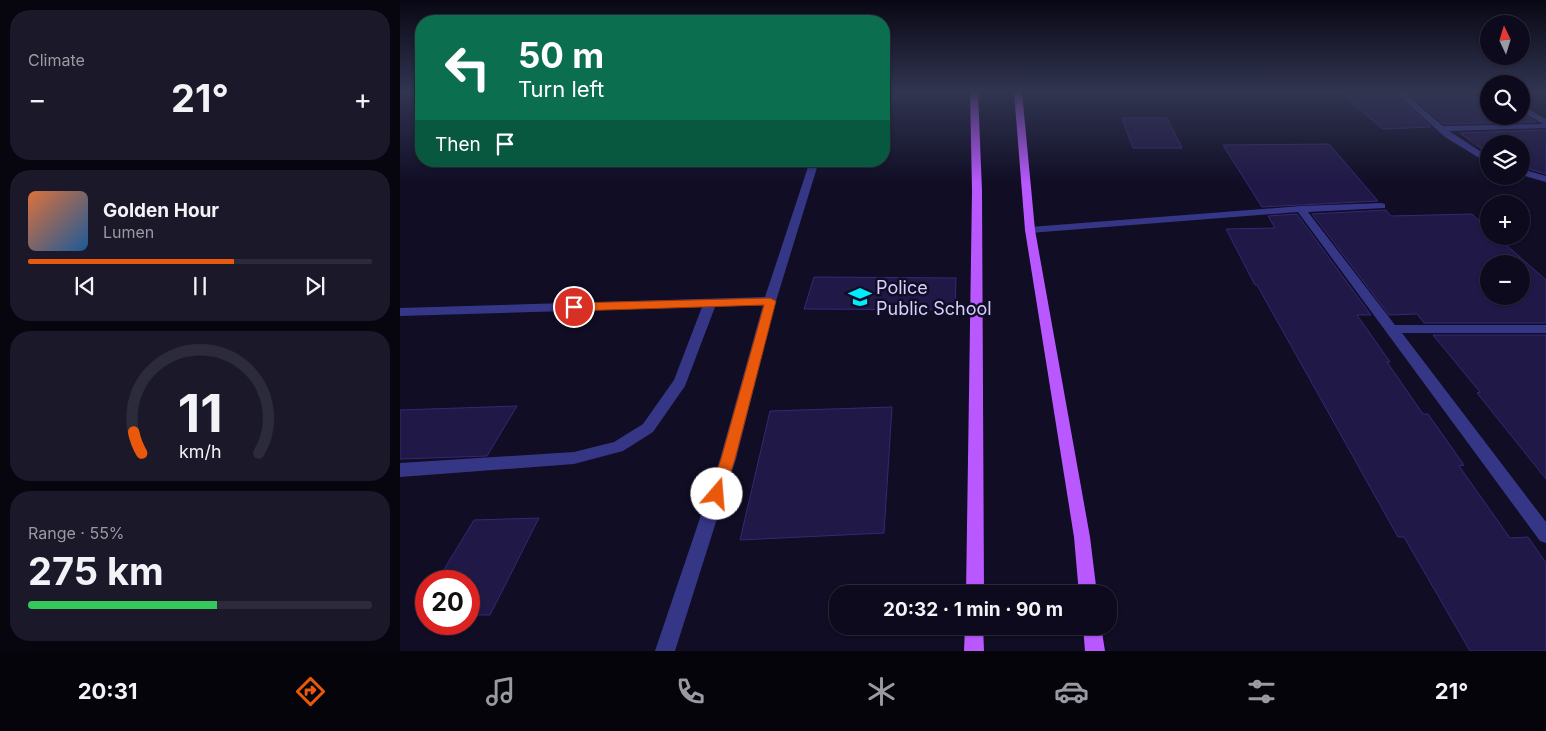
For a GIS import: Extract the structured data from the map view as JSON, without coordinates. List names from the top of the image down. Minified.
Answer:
{"places":{"school or university":["Police Public School"]},"north":"top","page":{"tile":["Climate",["Range · 55%","275 km"]],"map_buttons":["+","−"],"turn":["50 m","Turn left"],"heat":["−","21°","+"],"then":"Then","song":["Golden Hour","Lumen"],"limit":"20","trip":"20:32 · 1 min · 90 m","tabs":["20:31","21°"],"gauge":["11","km/h"]}}
